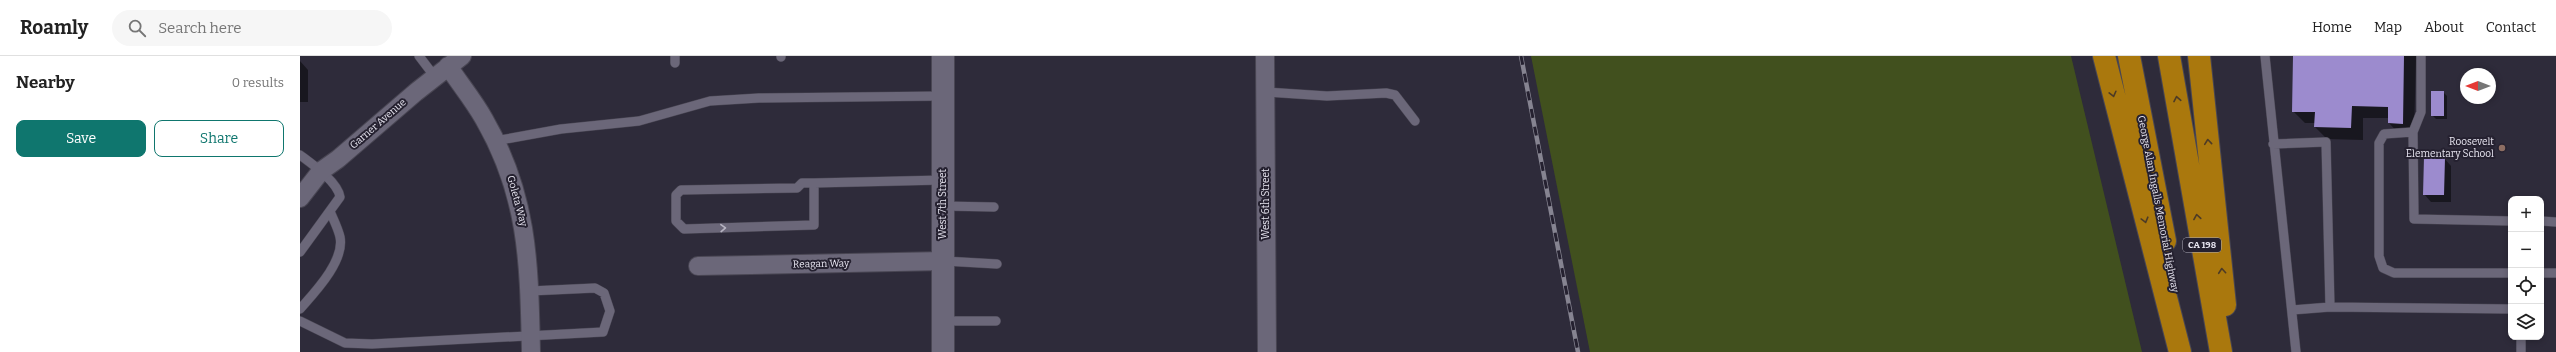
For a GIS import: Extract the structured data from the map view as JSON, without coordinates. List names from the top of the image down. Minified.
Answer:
{"streets":{"highway":["George Alan Ingalls Memorial Highway","CA 198"],"street":["Garner Avenue","Goleta Way","West 7th Street","West 6th Street","Reagan Way"]},"crossings":[["Garner Avenue","Goleta Way"],["West 7th Street","Reagan Way"]],"places":["Roosevelt Elementary School"],"north":"left","page":{"header":"Roamly","search":"Search here","nav":["Home","Map","About","Contact"],"heading":["Nearby","0 results"],"buttons":["Save","Share"],"map_buttons":["+","−"]}}
